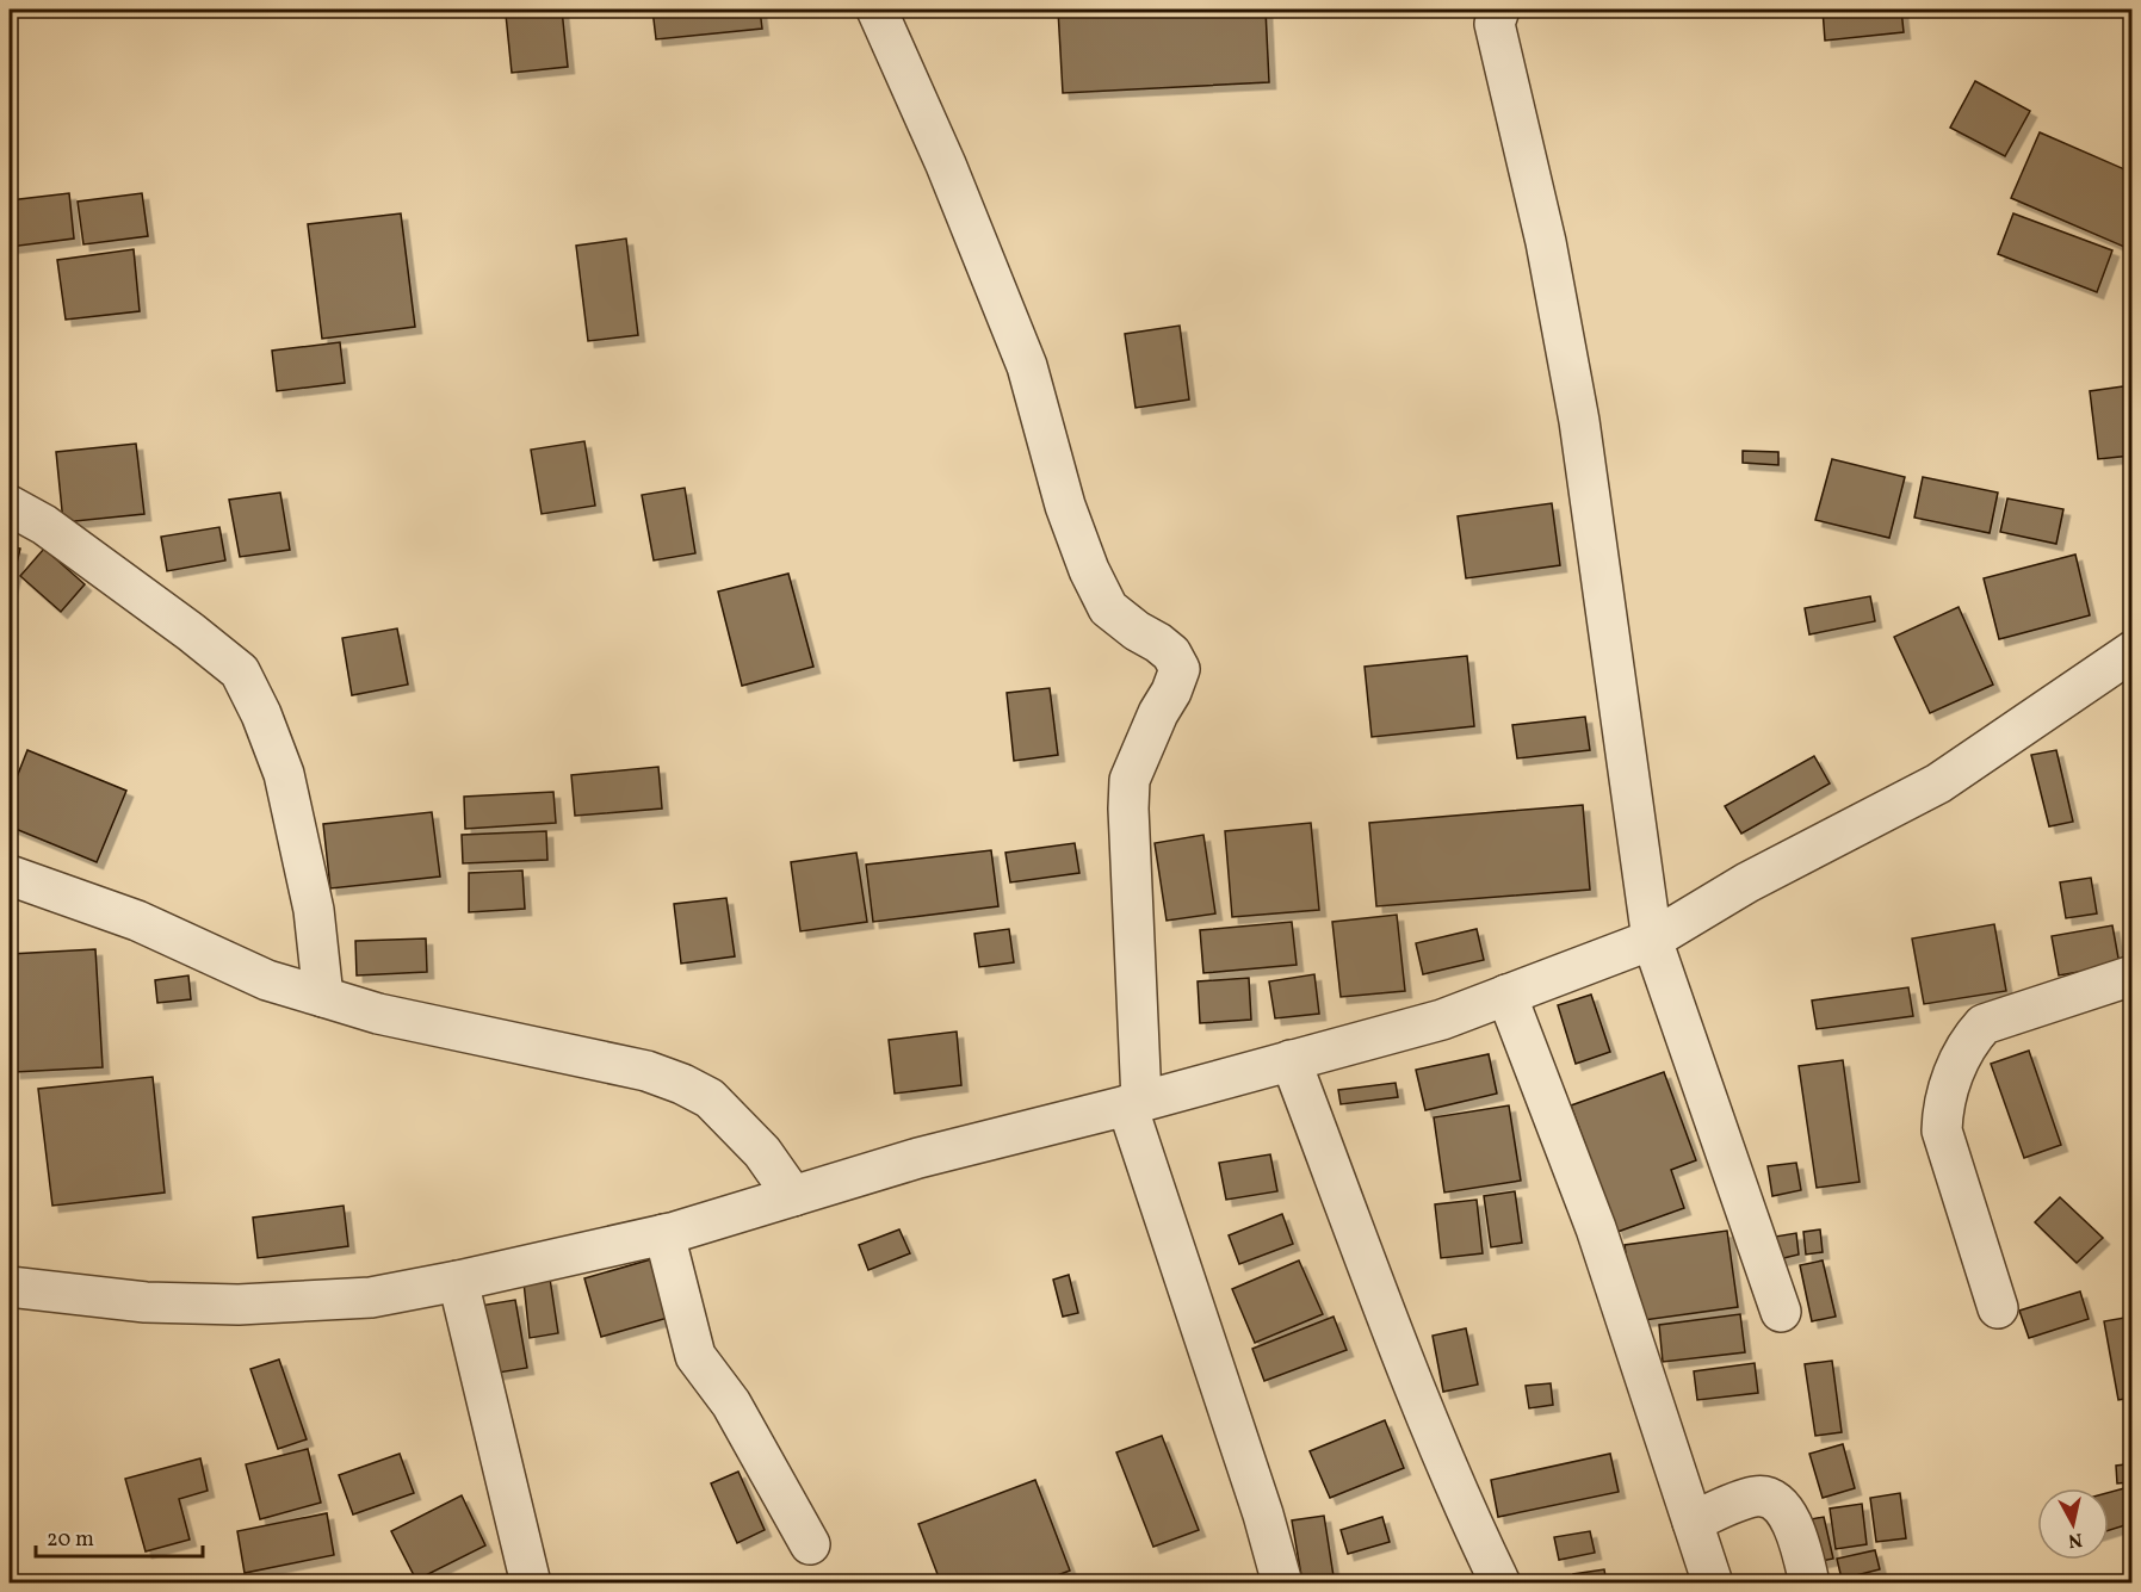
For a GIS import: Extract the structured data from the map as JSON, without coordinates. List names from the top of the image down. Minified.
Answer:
{"scale_bar":"20 m","north":"bottom"}
